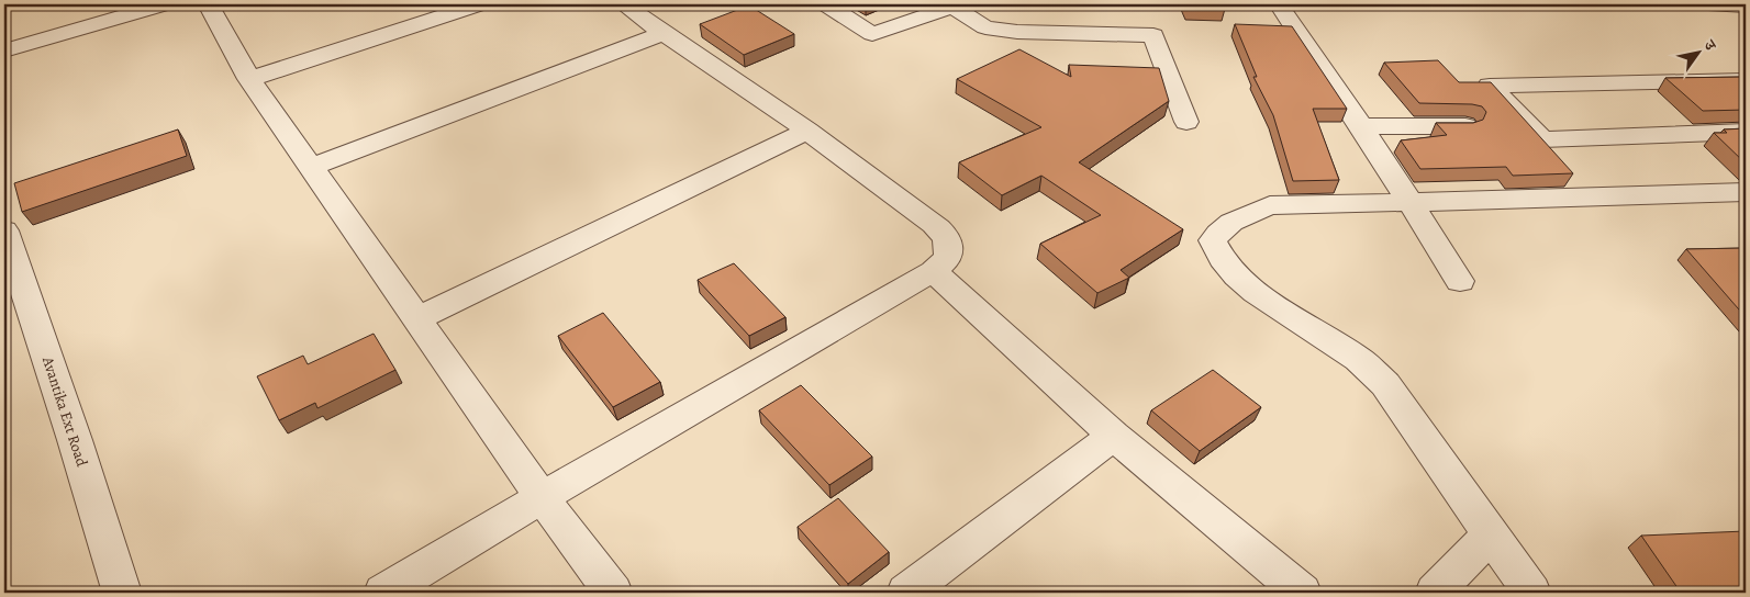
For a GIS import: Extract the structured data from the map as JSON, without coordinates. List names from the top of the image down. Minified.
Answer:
{"streets":{"street":["Avantika Ext Road"]},"north":"top right"}
